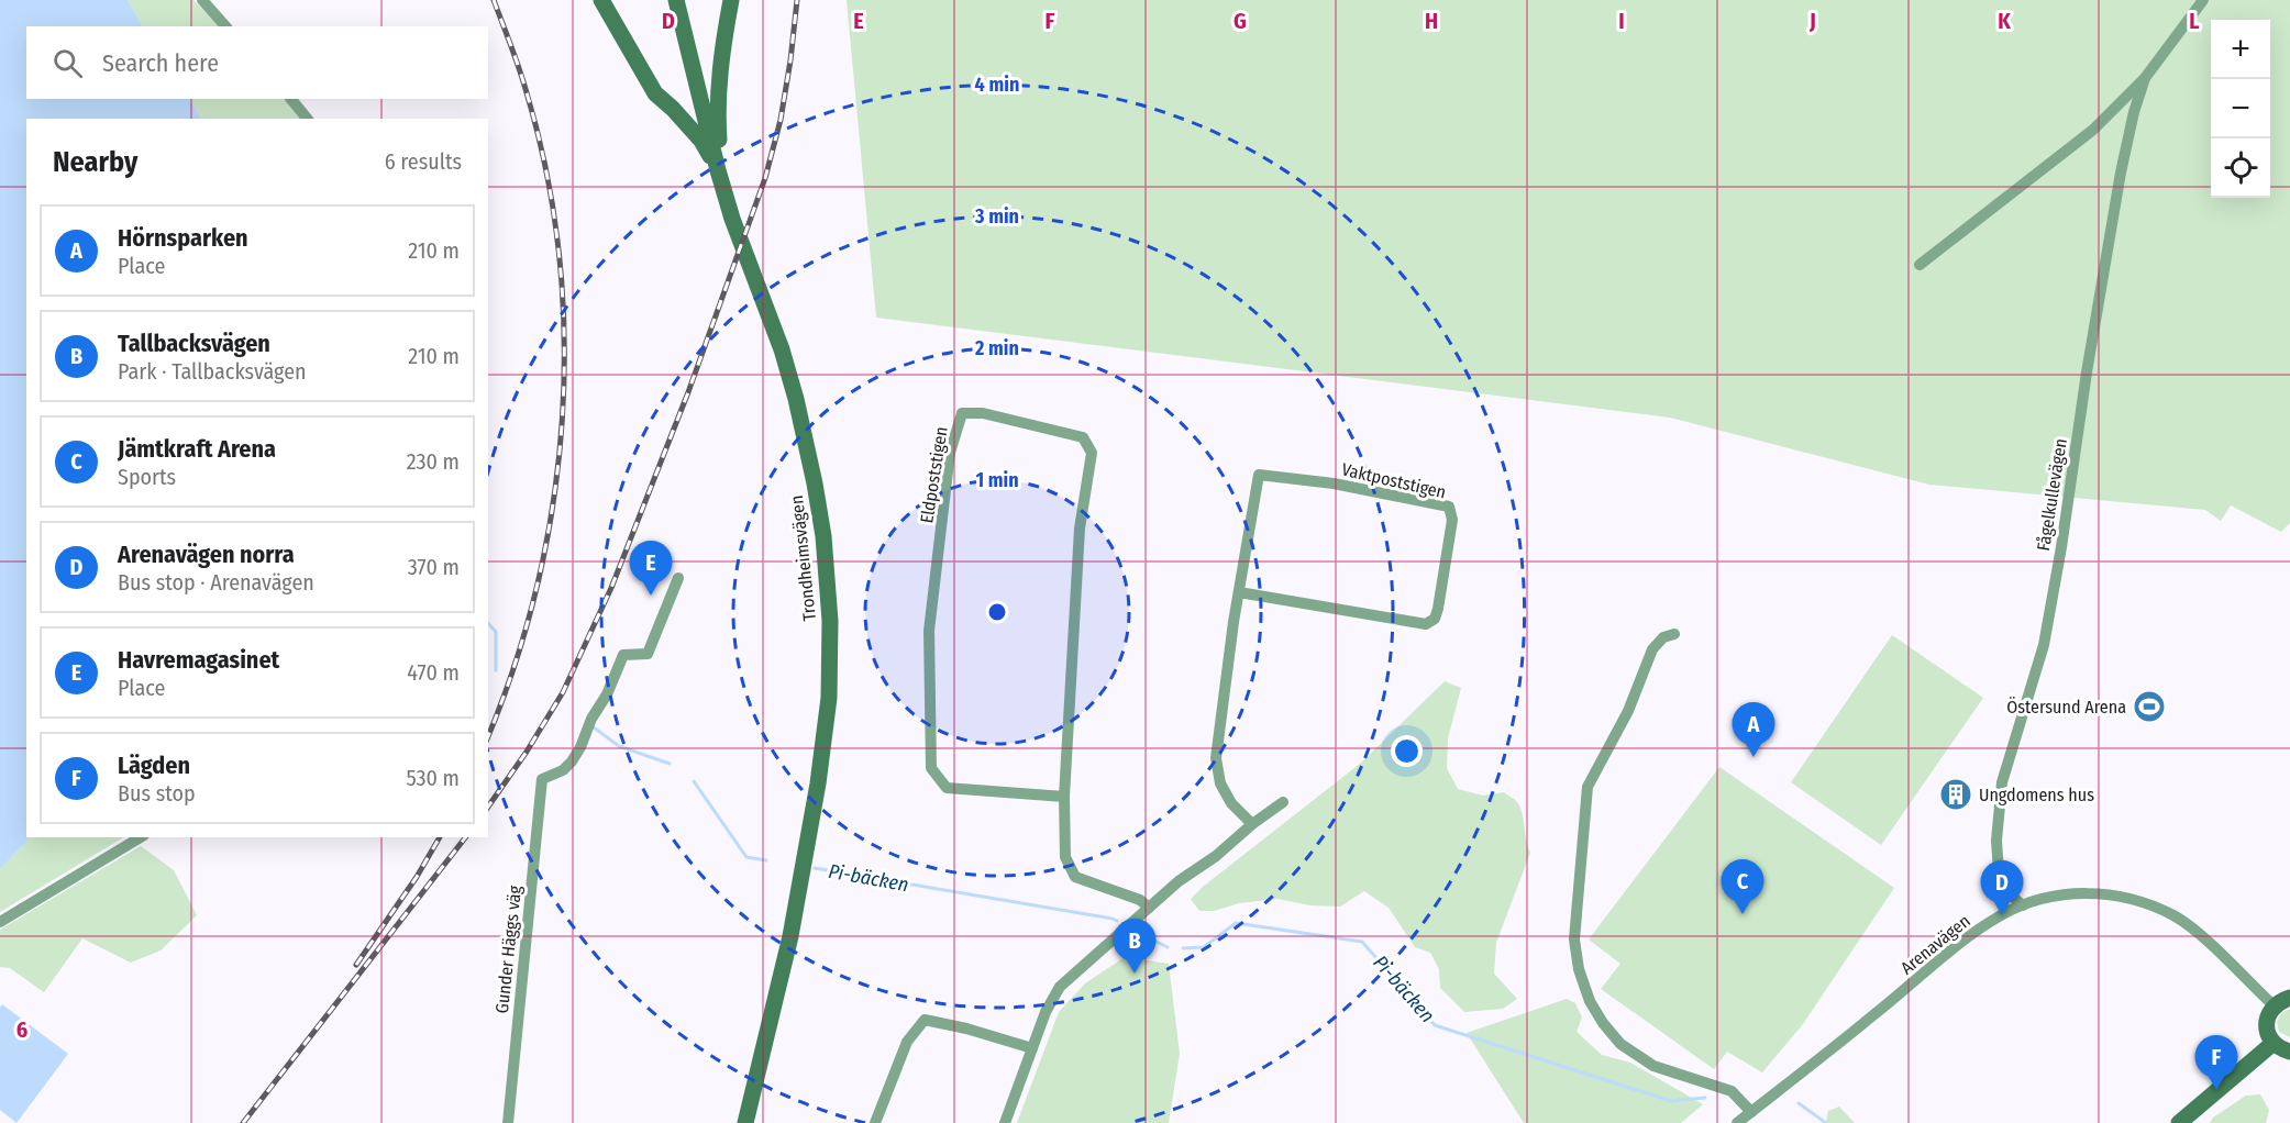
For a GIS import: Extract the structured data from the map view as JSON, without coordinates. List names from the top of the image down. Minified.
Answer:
{"streets":{"main road":["Trondheimsvägen"],"street":["Eldpoststigen","Vaktpoststigen","Fågelkullevägen","Arenavägen","Gunder Häggs väg"]},"crossings":[["Fågelkullevägen","Arenavägen"]],"water":["Pi-bäcken"],"places":{"sports":["Östersund Arena"],"building":["Ungdomens hus"]},"page":{"map_buttons":["+","−"],"search":"Search here","heading":["Nearby","6 results"],"list":[{"mark":"A","name":"Hörnsparken","note":"Place","value":"210 m"},{"mark":"B","name":"Tallbacksvägen","note":"Park · Tallbacksvägen","value":"210 m"},{"mark":"C","name":"Jämtkraft Arena","note":"Sports","value":"230 m"},{"mark":"D","name":"Arenavägen norra","note":"Bus stop · Arenavägen","value":"370 m"},{"mark":"E","name":"Havremagasinet","note":"Place","value":"470 m"},{"mark":"F","name":"Lägden","note":"Bus stop","value":"530 m"}],"pins":["E","A","C","D","B","F"]},"grid":{"columns":["D","E","F","G","H","I","J","K","L"],"rows":["6"]},"rings":["4 min","3 min","2 min","1 min"]}
